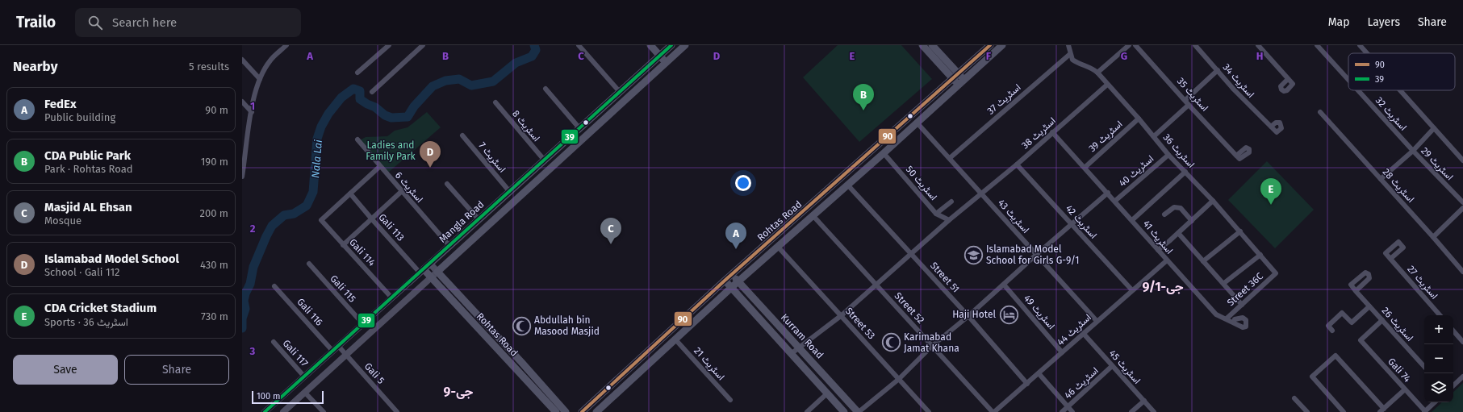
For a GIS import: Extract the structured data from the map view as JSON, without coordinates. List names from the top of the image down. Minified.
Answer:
{"streets":{"main road":["Rohtas Road","Mangla Road","Kurram Road"],"street":["اسٹریٹ 34","اسٹریٹ 35","اسٹریٹ 37","اسٹریٹ 32","اسٹریٹ 8","اسٹریٹ 38","اسٹریٹ 39","اسٹریٹ 36","اسٹریٹ 7","اسٹریٹ 29","اسٹریٹ 40","اسٹریٹ 50","اسٹریٹ 28","اسٹریٹ 6","اسٹریٹ 43","اسٹریٹ 42","Gali 113","اسٹریٹ 41","Gali 114","Street 51","اسٹریٹ 27","Gali 115","Street 36C","Street 52","Gali 116","اسٹریٹ 49","Street 53","اسٹریٹ 26","اسٹریٹ 44","Gali 117","اسٹریٹ 21","اسٹریٹ 45","Gali 74","Gali 5","اسٹریٹ 46"]},"crossings":[["اسٹریٹ 37","اسٹریٹ 36"],["اسٹریٹ 37","اسٹریٹ 43"],["اسٹریٹ 32","اسٹریٹ 29"],["اسٹریٹ 8","Mangla Road"],["اسٹریٹ 38","اسٹریٹ 36"],["اسٹریٹ 38","اسٹریٹ 50"],["اسٹریٹ 38","اسٹریٹ 43"],["اسٹریٹ 38","اسٹریٹ 42"],["اسٹریٹ 38","اسٹریٹ 41"],["اسٹریٹ 38","Street 51"],["اسٹریٹ 38","Street 52"],["اسٹریٹ 38","Street 53"],["اسٹریٹ 38","Kurram Road"],["اسٹریٹ 39","اسٹریٹ 36"],["اسٹریٹ 39","اسٹریٹ 41"],["اسٹریٹ 36","اسٹریٹ 40"],["اسٹریٹ 36","Street 36C"],["اسٹریٹ 7","Mangla Road"],["اسٹریٹ 40","اسٹریٹ 41"],["اسٹریٹ 50","Rohtas Road"],["اسٹریٹ 6","Mangla Road"],["اسٹریٹ 43","Rohtas Road"],["اسٹریٹ 43","اسٹریٹ 44"],["Rohtas Road","Mangla Road"],["Rohtas Road","Gali 113"],["Rohtas Road","Street 51"],["Rohtas Road","Street 52"],["Rohtas Road","Street 53"],["Rohtas Road","Kurram Road"],["Rohtas Road","اسٹریٹ 21"],["Mangla Road","Gali 113"],["Mangla Road","Gali 114"],["Mangla Road","Gali 115"],["Mangla Road","Gali 116"],["Mangla Road","Gali 117"],["Mangla Road","Gali 5"],["اسٹریٹ 42","اسٹریٹ 44"],["Gali 113","Gali 114"],["اسٹریٹ 41","Street 36C"],["اسٹریٹ 41","اسٹریٹ 44"],["Street 51","اسٹریٹ 44"],["Street 52","اسٹریٹ 44"],["اسٹریٹ 49","اسٹریٹ 44"],["اسٹریٹ 26","Gali 74"],["اسٹریٹ 44","اسٹریٹ 45"],["اسٹریٹ 45","اسٹریٹ 46"]],"districts":["جی-9/1","جی-9"],"water":["Nala Lai"],"parks":["Ladies and Family Park"],"places":{"school or university":["Islamabad Model School for Girls G-9/1"],"hotel":["Haji Hotel"],"mosque":["Abdullah bin Masood Masjid","Karimabad Jamat Khana"]},"lines":["transit line 90","transit line 39"],"legend":["90","39"],"scale_bar":"100 m","page":{"header":"Trailo","search":"Search here","nav":["Map","Layers","Share"],"heading":["Nearby","5 results"],"pins":["B","D","E","C","A"],"list":[{"mark":"A","name":"FedEx","note":"Public building","value":"90 m"},{"mark":"B","name":"CDA Public Park","note":"Park · Rohtas Road","value":"190 m"},{"mark":"C","name":"Masjid AL Ehsan","note":"Mosque","value":"200 m"},{"mark":"D","name":"Islamabad Model School","note":"School · Gali 112","value":"430 m"},{"mark":"E","name":"CDA Cricket Stadium","note":"Sports · اسٹریٹ 36","value":"730 m"}],"map_buttons":["+","−"],"buttons":["Save","Share"],"scale":"100 m"},"grid":{"columns":["A","B","C","D","E","F","G","H"],"rows":["1","2","3"]}}
